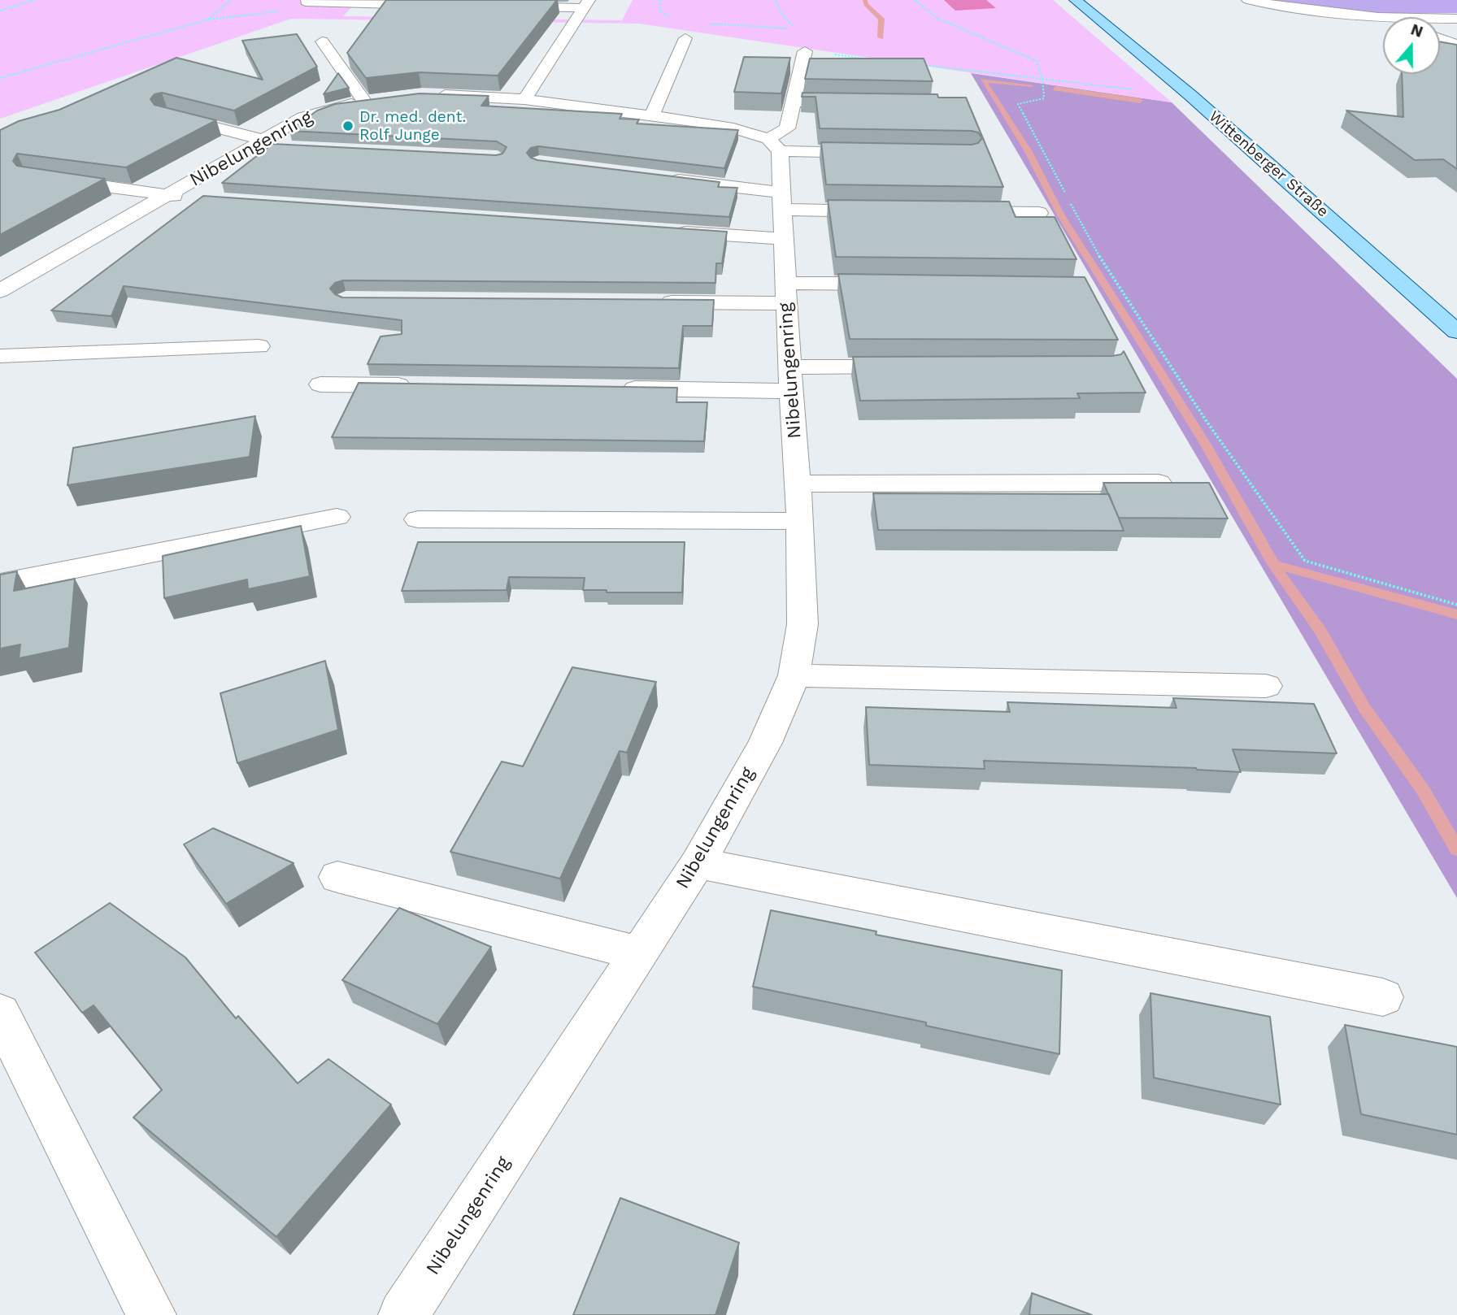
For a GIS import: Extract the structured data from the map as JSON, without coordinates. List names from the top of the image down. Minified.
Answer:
{"streets":{"main road":["Wittenberger Straße"],"street":["Nibelungenring"]},"places":["Dr. med. dent. Rolf Junge"],"north":"top"}
